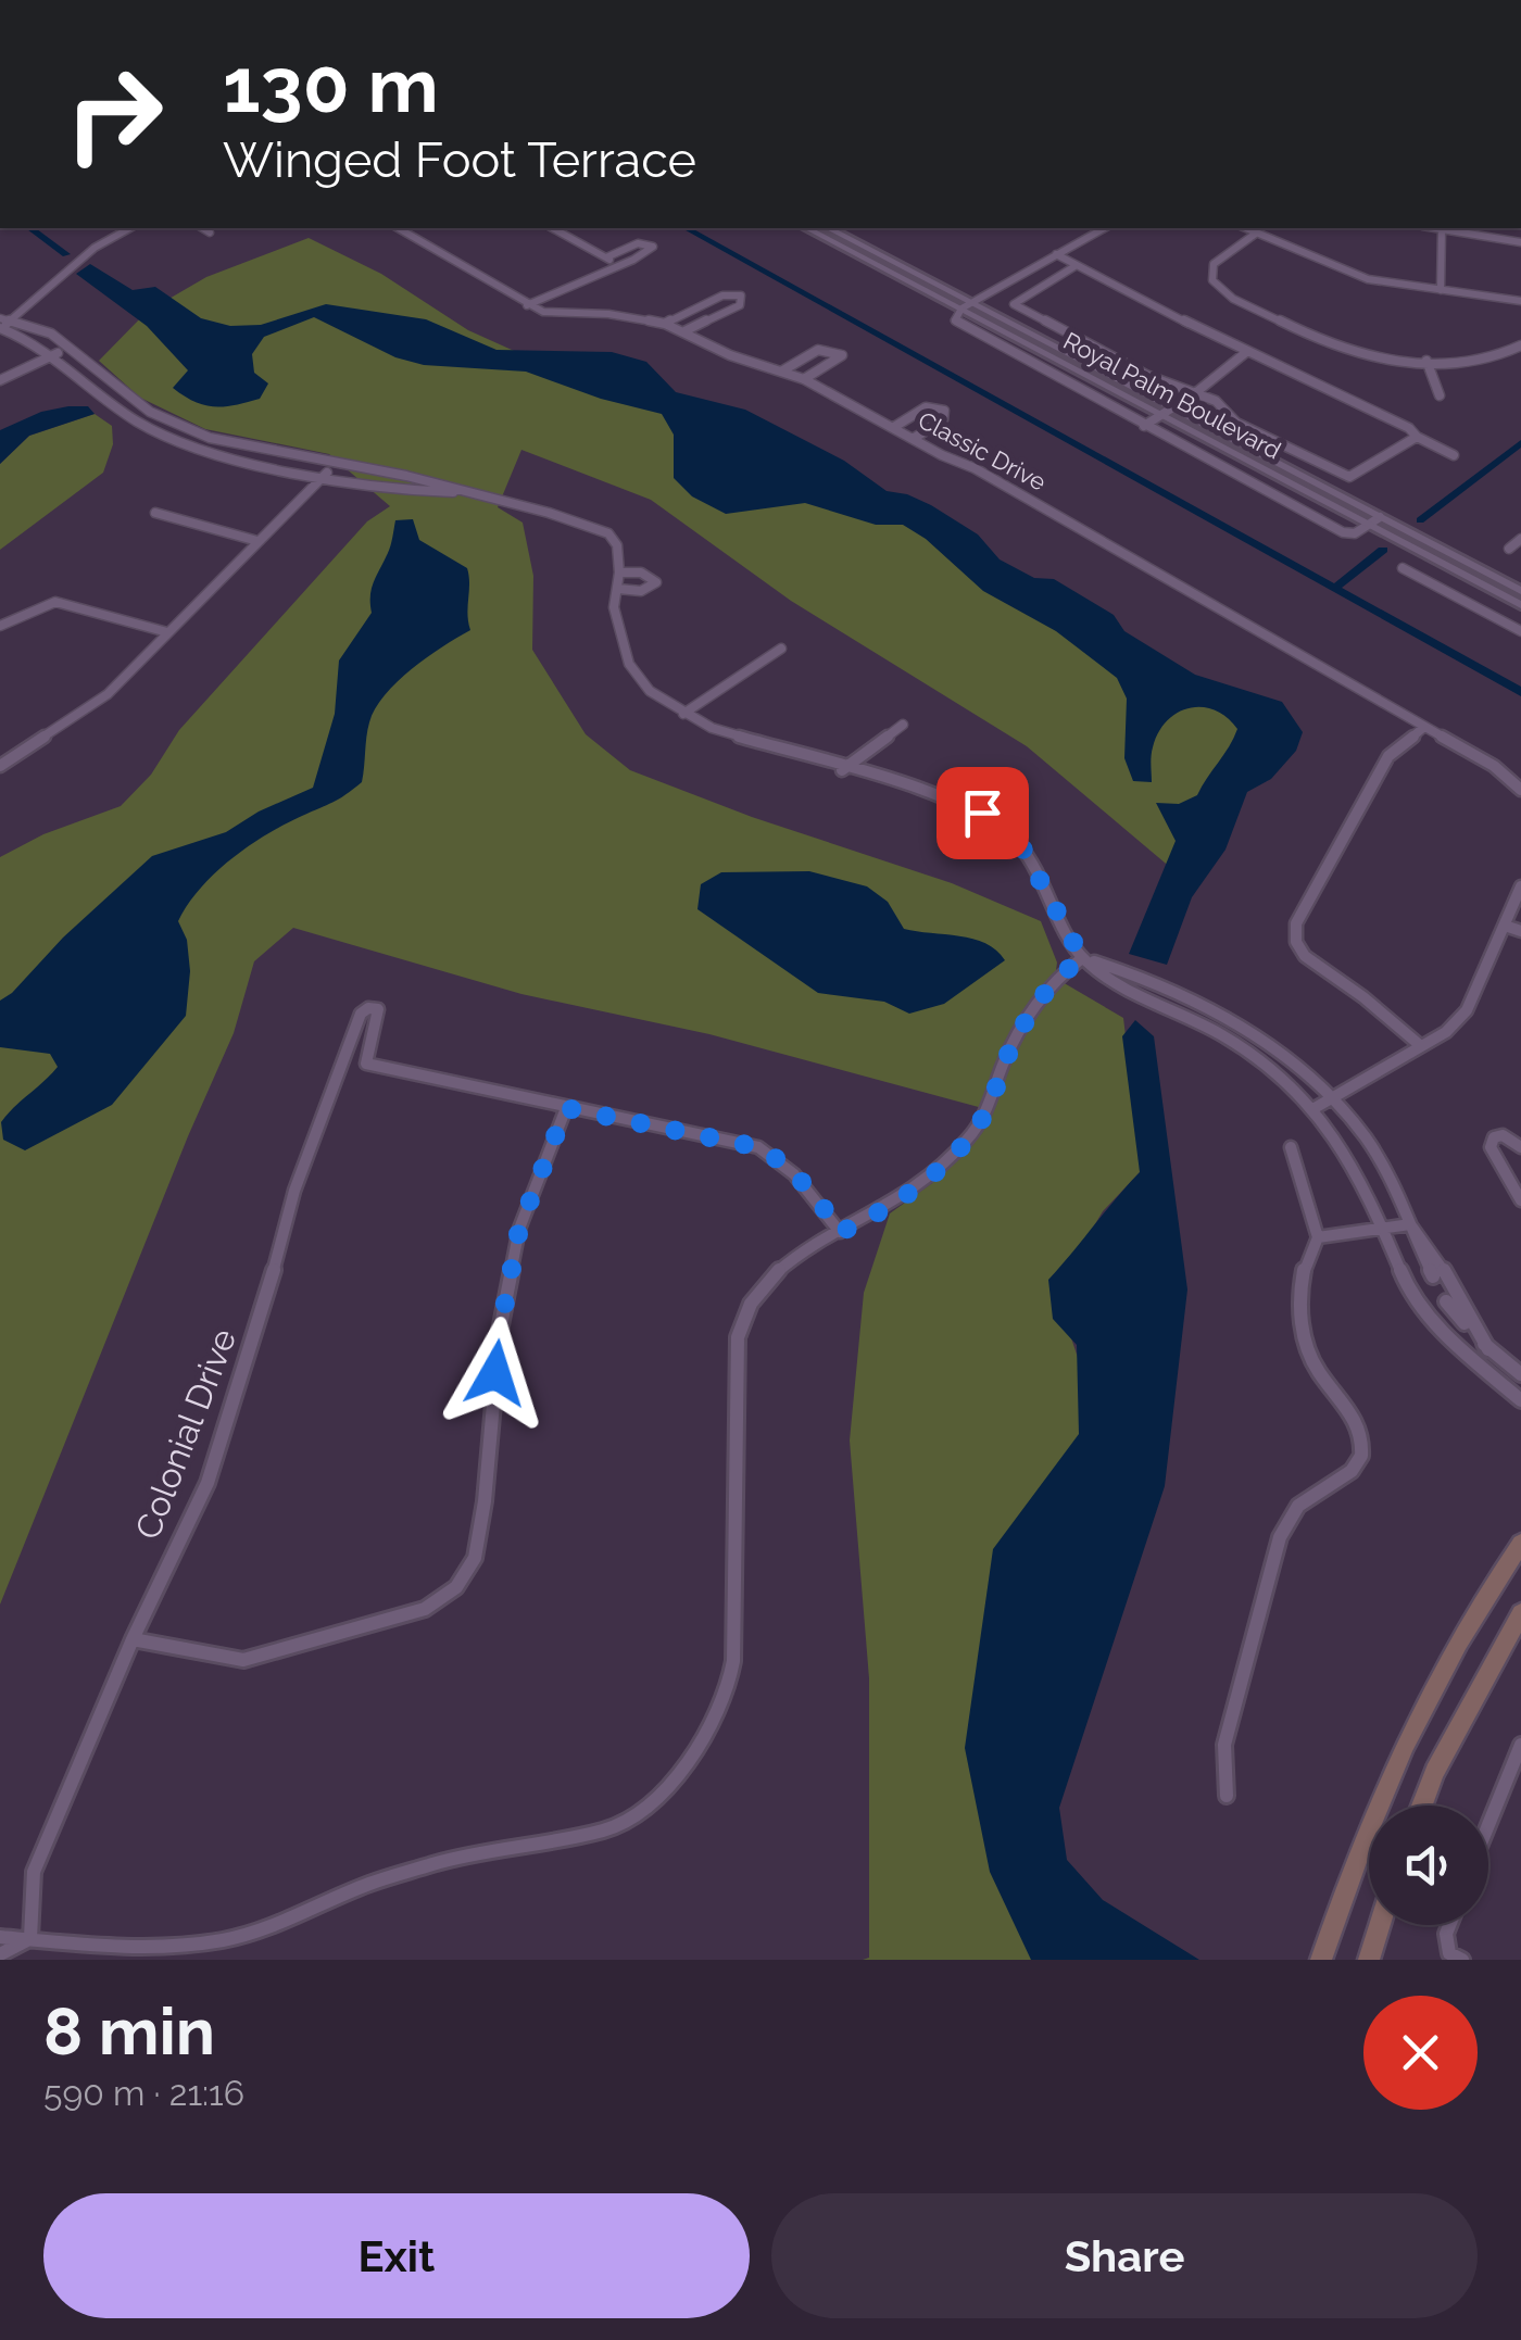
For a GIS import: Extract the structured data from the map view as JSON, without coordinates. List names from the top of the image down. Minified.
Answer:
{"streets":{"street":["Royal Palm Boulevard","Classic Drive","Colonial Drive"]},"page":{"turn":["130 m","Winged Foot Terrace"],"heading":["8 min","590 m · 21:16"],"buttons":["Exit","Share"]}}
